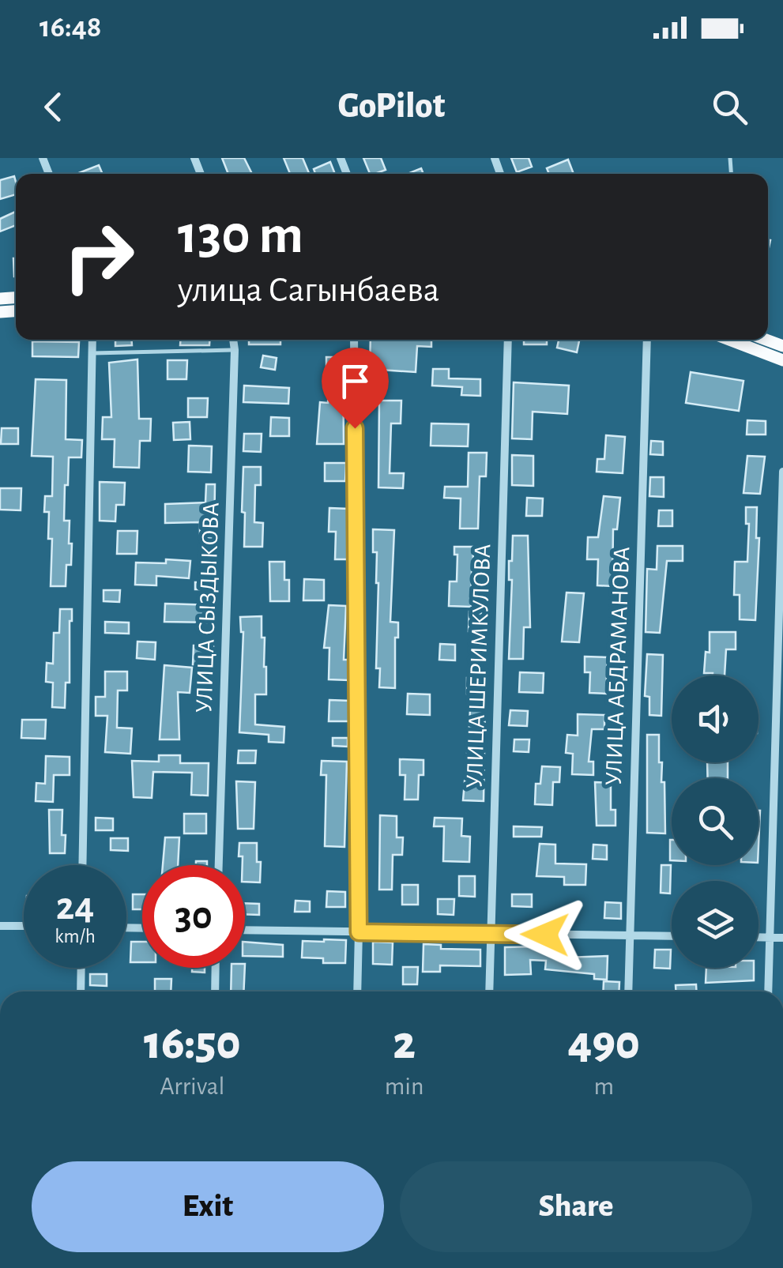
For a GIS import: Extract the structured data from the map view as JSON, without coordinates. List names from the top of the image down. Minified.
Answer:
{"streets":{"street":["УЛИЦА СЫЗДЫКОВА","УЛИЦА ШЕРИМКУЛОВА","УЛИЦА АБДРАМАНОВА"]},"page":{"status":"16:48","header":"GoPilot","turn":["130 m","улица Сагынбаева"],"speed":"24 km/h","limit":"30","eta":["16:50","Arrival","2","min","490","m"],"buttons":["Exit","Share"]}}
